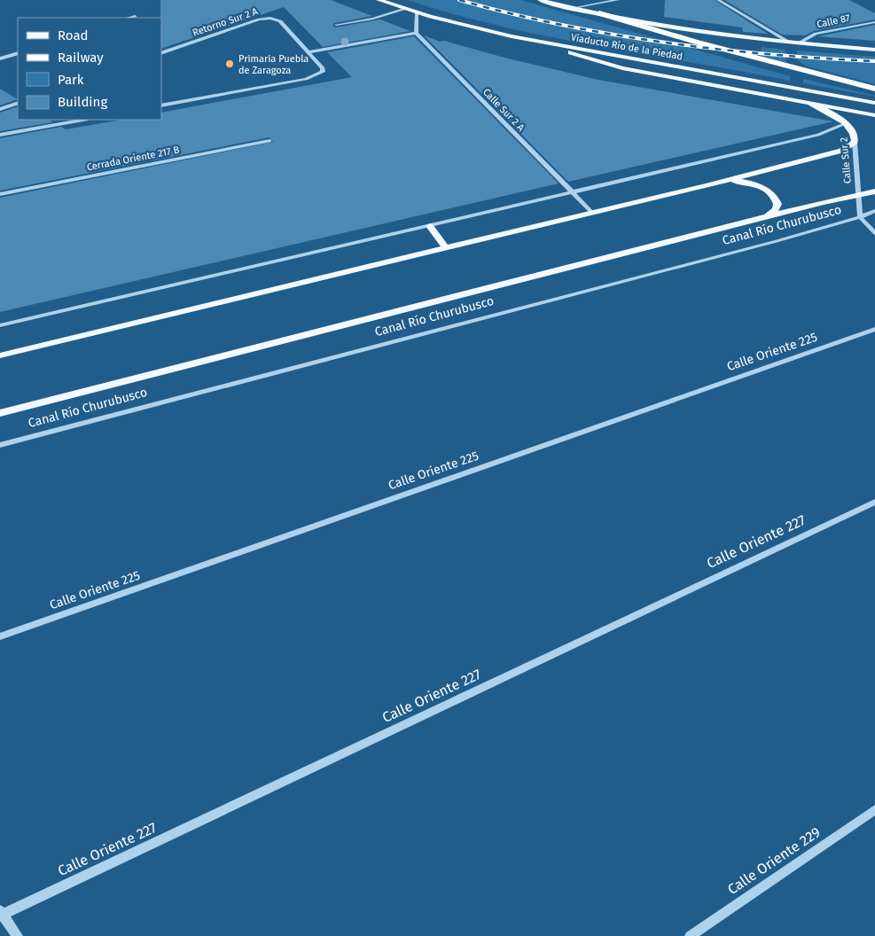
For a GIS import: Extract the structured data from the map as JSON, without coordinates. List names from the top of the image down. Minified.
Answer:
{"streets":{"main road":["Viaducto Río de la Piedad","Calle Sur 2","Canal Río Churubusco"],"street":["Calle 87","Retorno Sur 2 A","Calle Sur 2 A","Cerrada Oriente 217 B","Calle Oriente 225","Calle Oriente 227","Calle Oriente 229"]},"crossings":[["Calle Sur 2","Canal Río Churubusco"]],"places":["Primaria Puebla de Zaragoza"],"legend":["Road","Railway","Park","Building"]}
